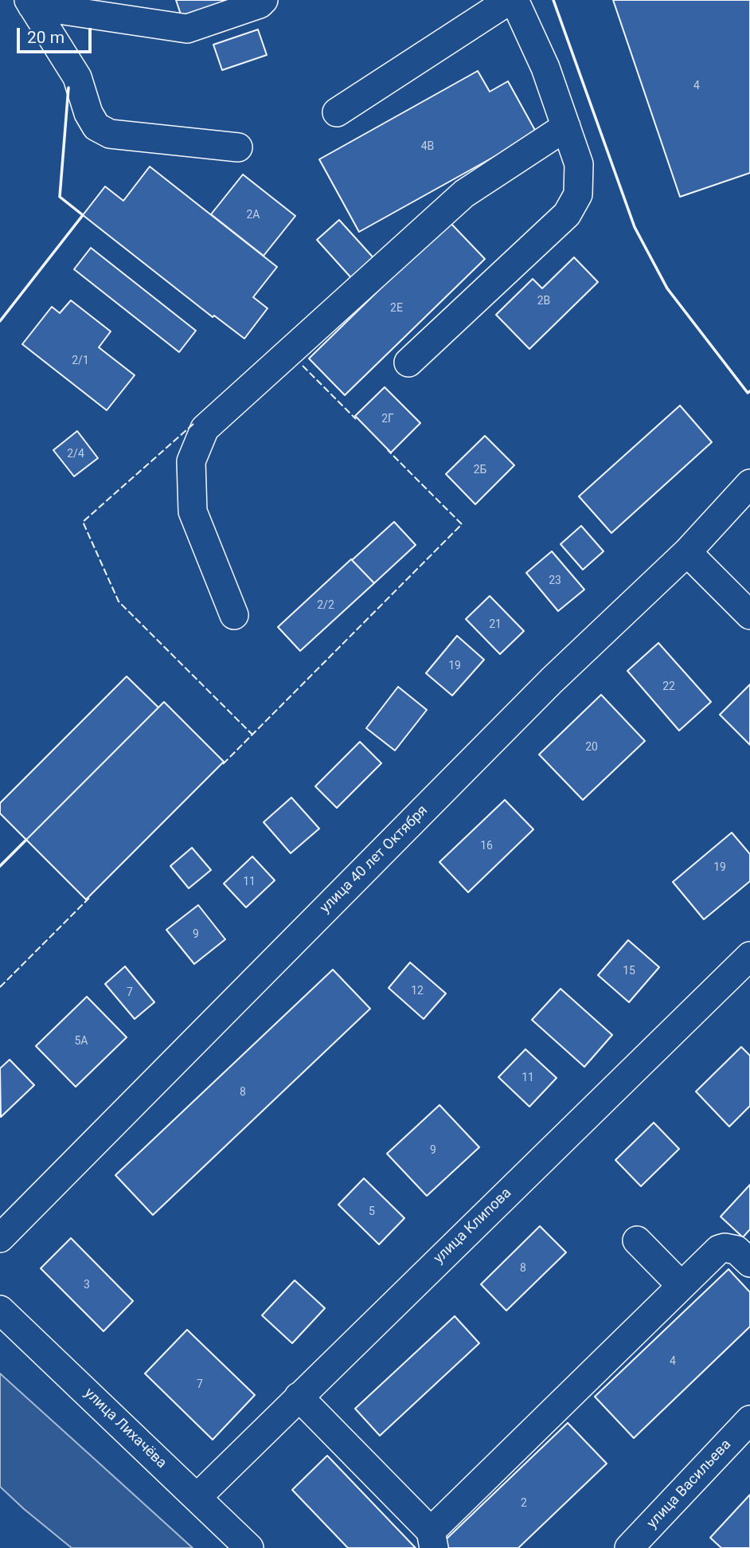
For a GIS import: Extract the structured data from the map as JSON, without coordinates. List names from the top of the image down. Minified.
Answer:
{"streets":{"street":["улица 40 лет Октября","улица Клипова","улица Лихачёва","улица Васильева"]},"crossings":[["улица Клипова","улица Лихачёва"]],"house_numbers":["4","4В","2А","2В","2Е","2/1","2Г","2/4","2Б","23","2/2","21","19","22","20","16","19","11","9","15","12","7","5А","11","8","9","5","8","3","4","7","2"],"scale_bar":"20 m"}
